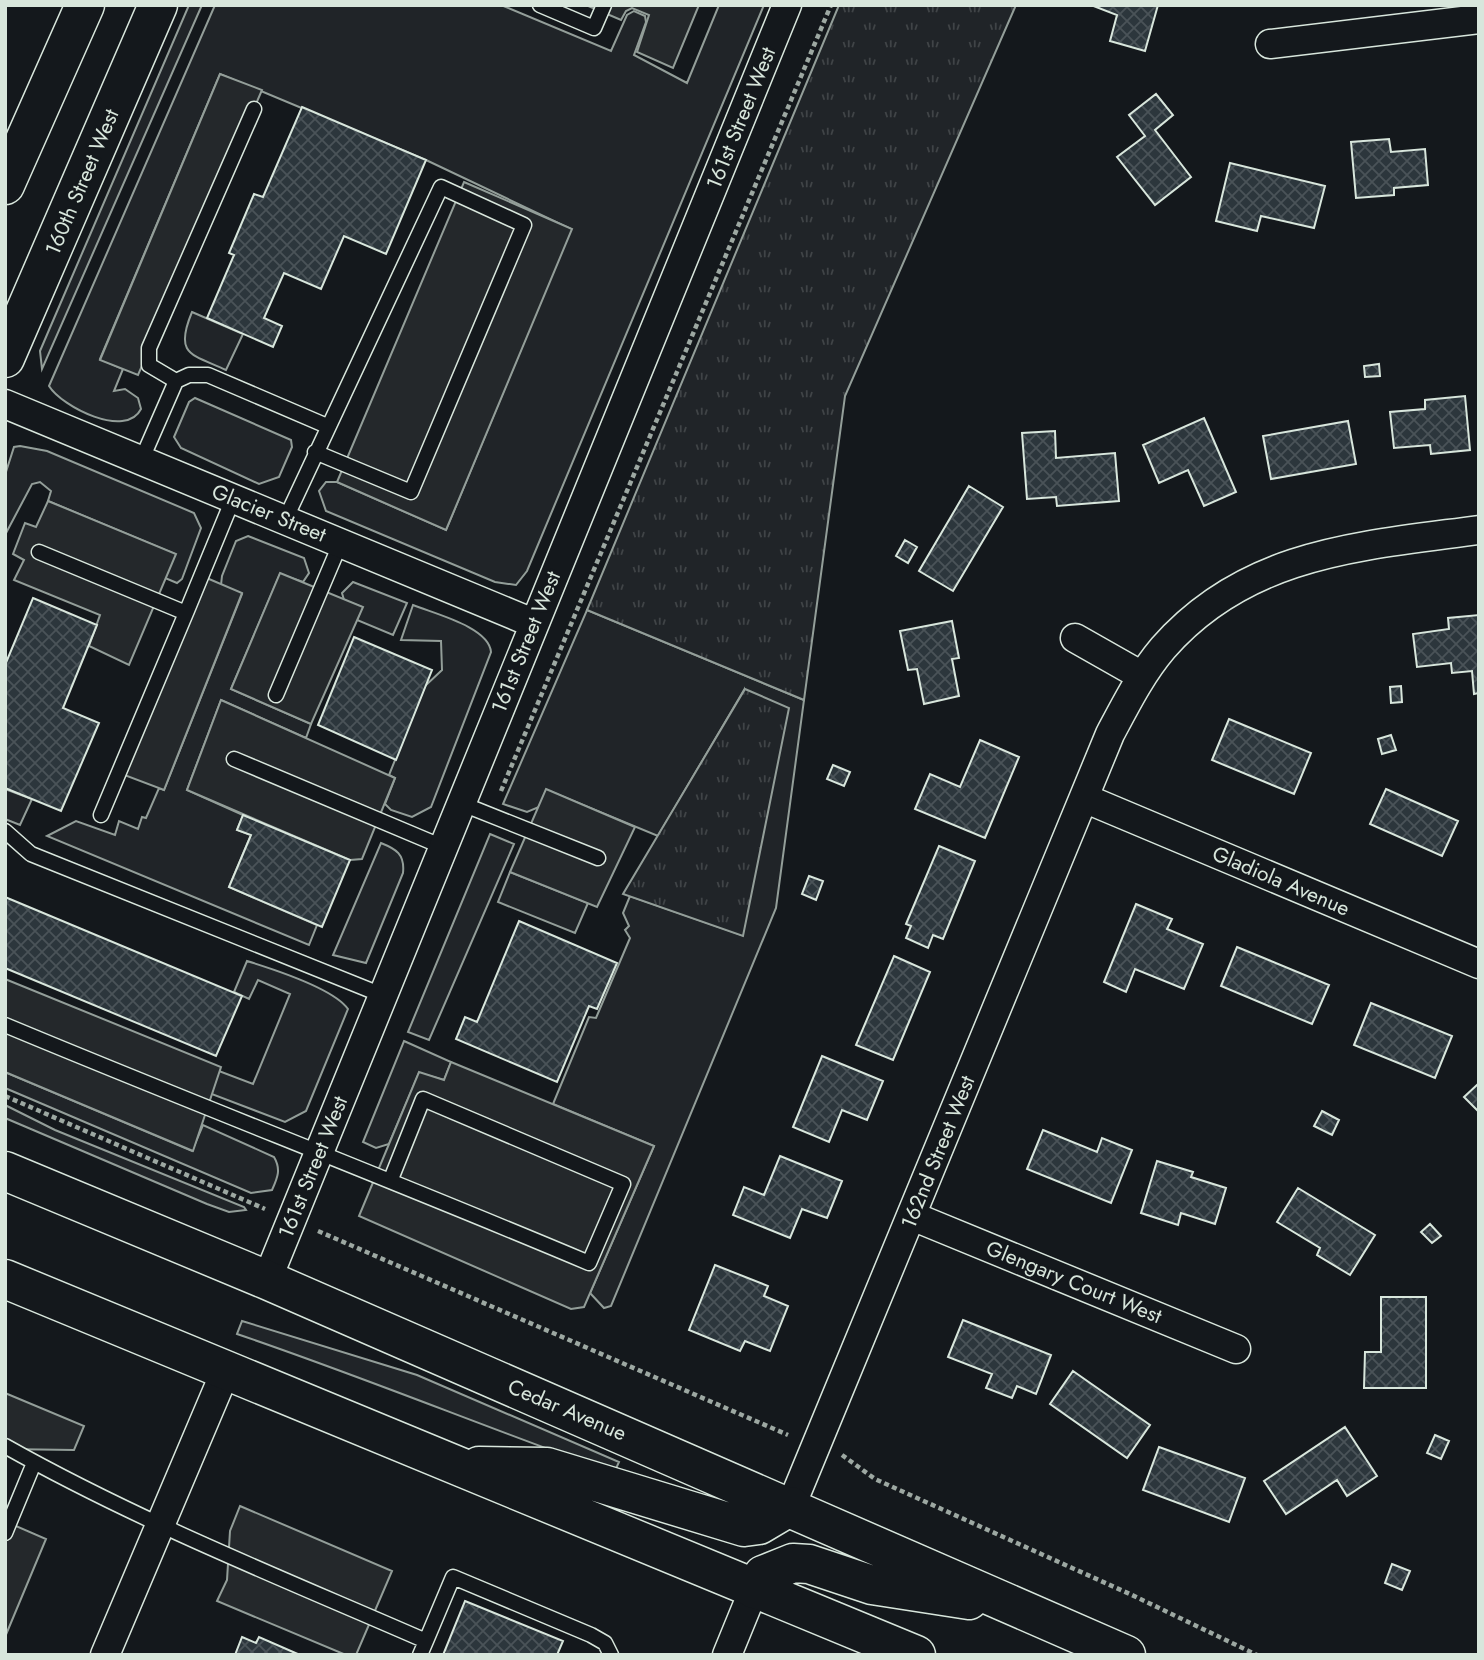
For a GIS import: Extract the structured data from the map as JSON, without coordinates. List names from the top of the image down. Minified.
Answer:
{"streets":{"main road":["160th Street West","Cedar Avenue"],"street":["161st Street West","Glacier Street","Gladiola Avenue","162nd Street West","Glengary Court West"]},"crossings":[["161st Street West","Glacier Street"],["161st Street West","Cedar Avenue"],["Gladiola Avenue","162nd Street West"],["162nd Street West","Glengary Court West"],["162nd Street West","Cedar Avenue"]]}
